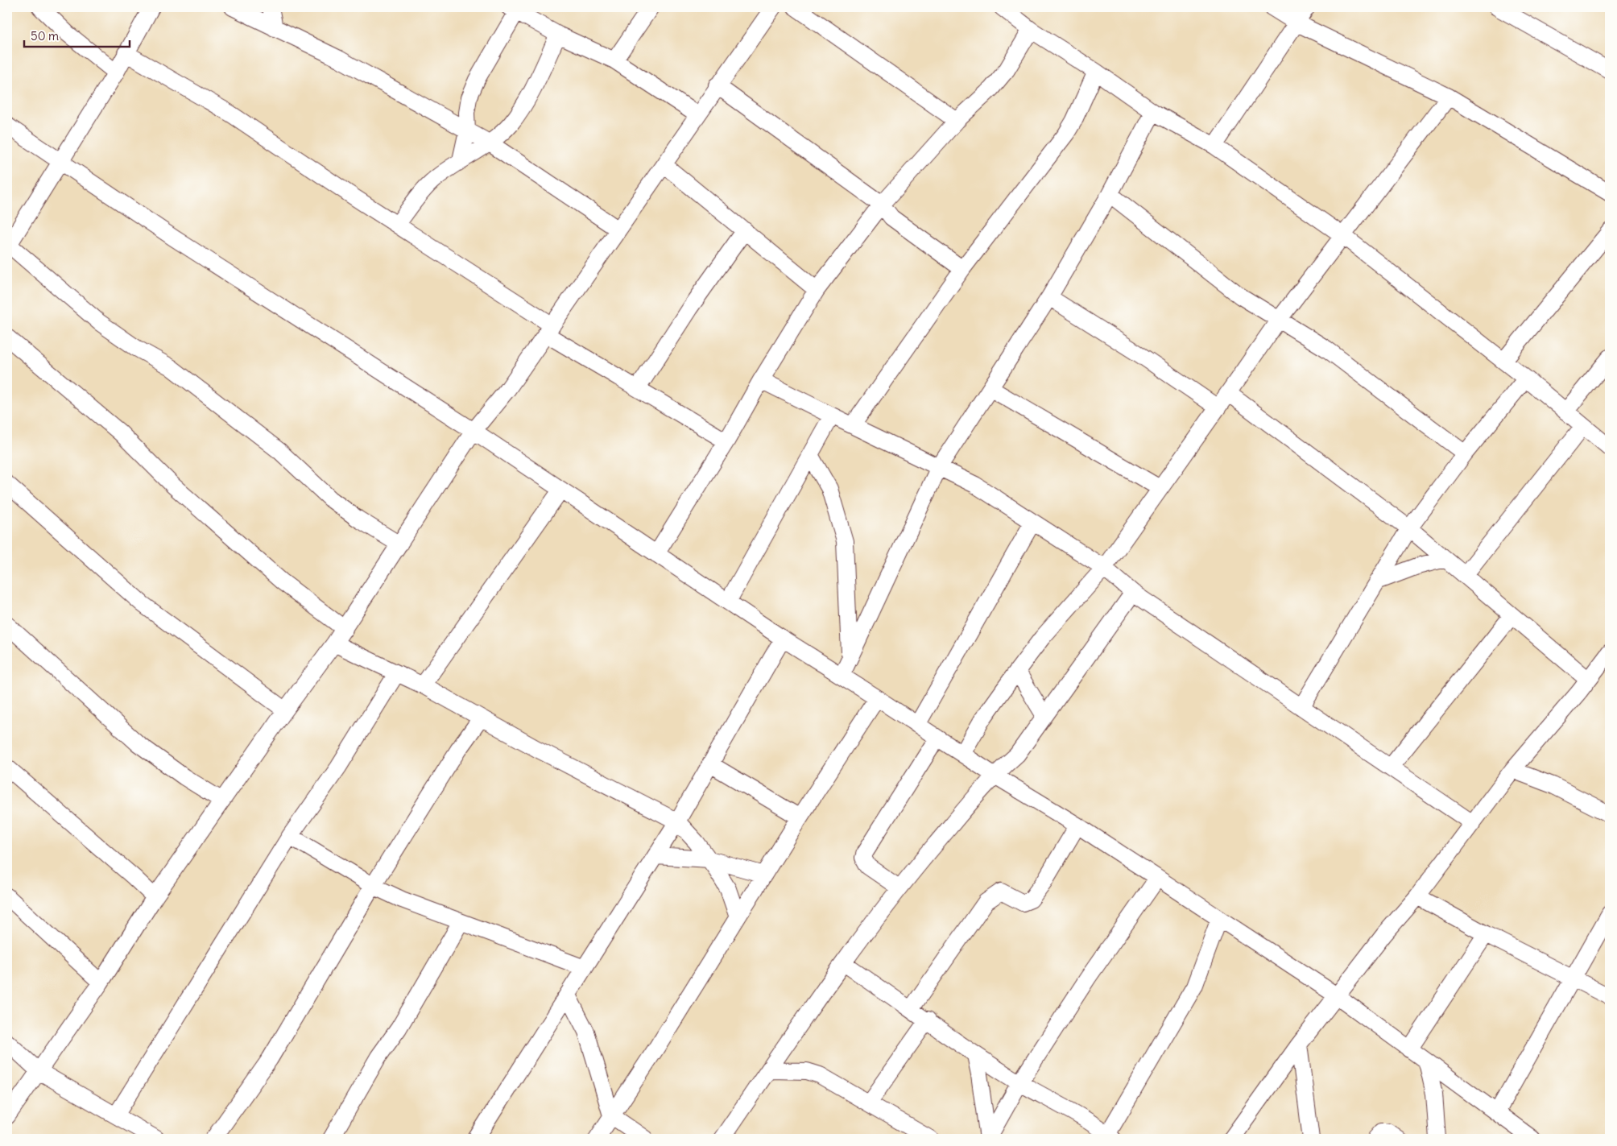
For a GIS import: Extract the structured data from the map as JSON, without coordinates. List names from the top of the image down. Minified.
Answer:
{"scale_bar":"50 m"}
